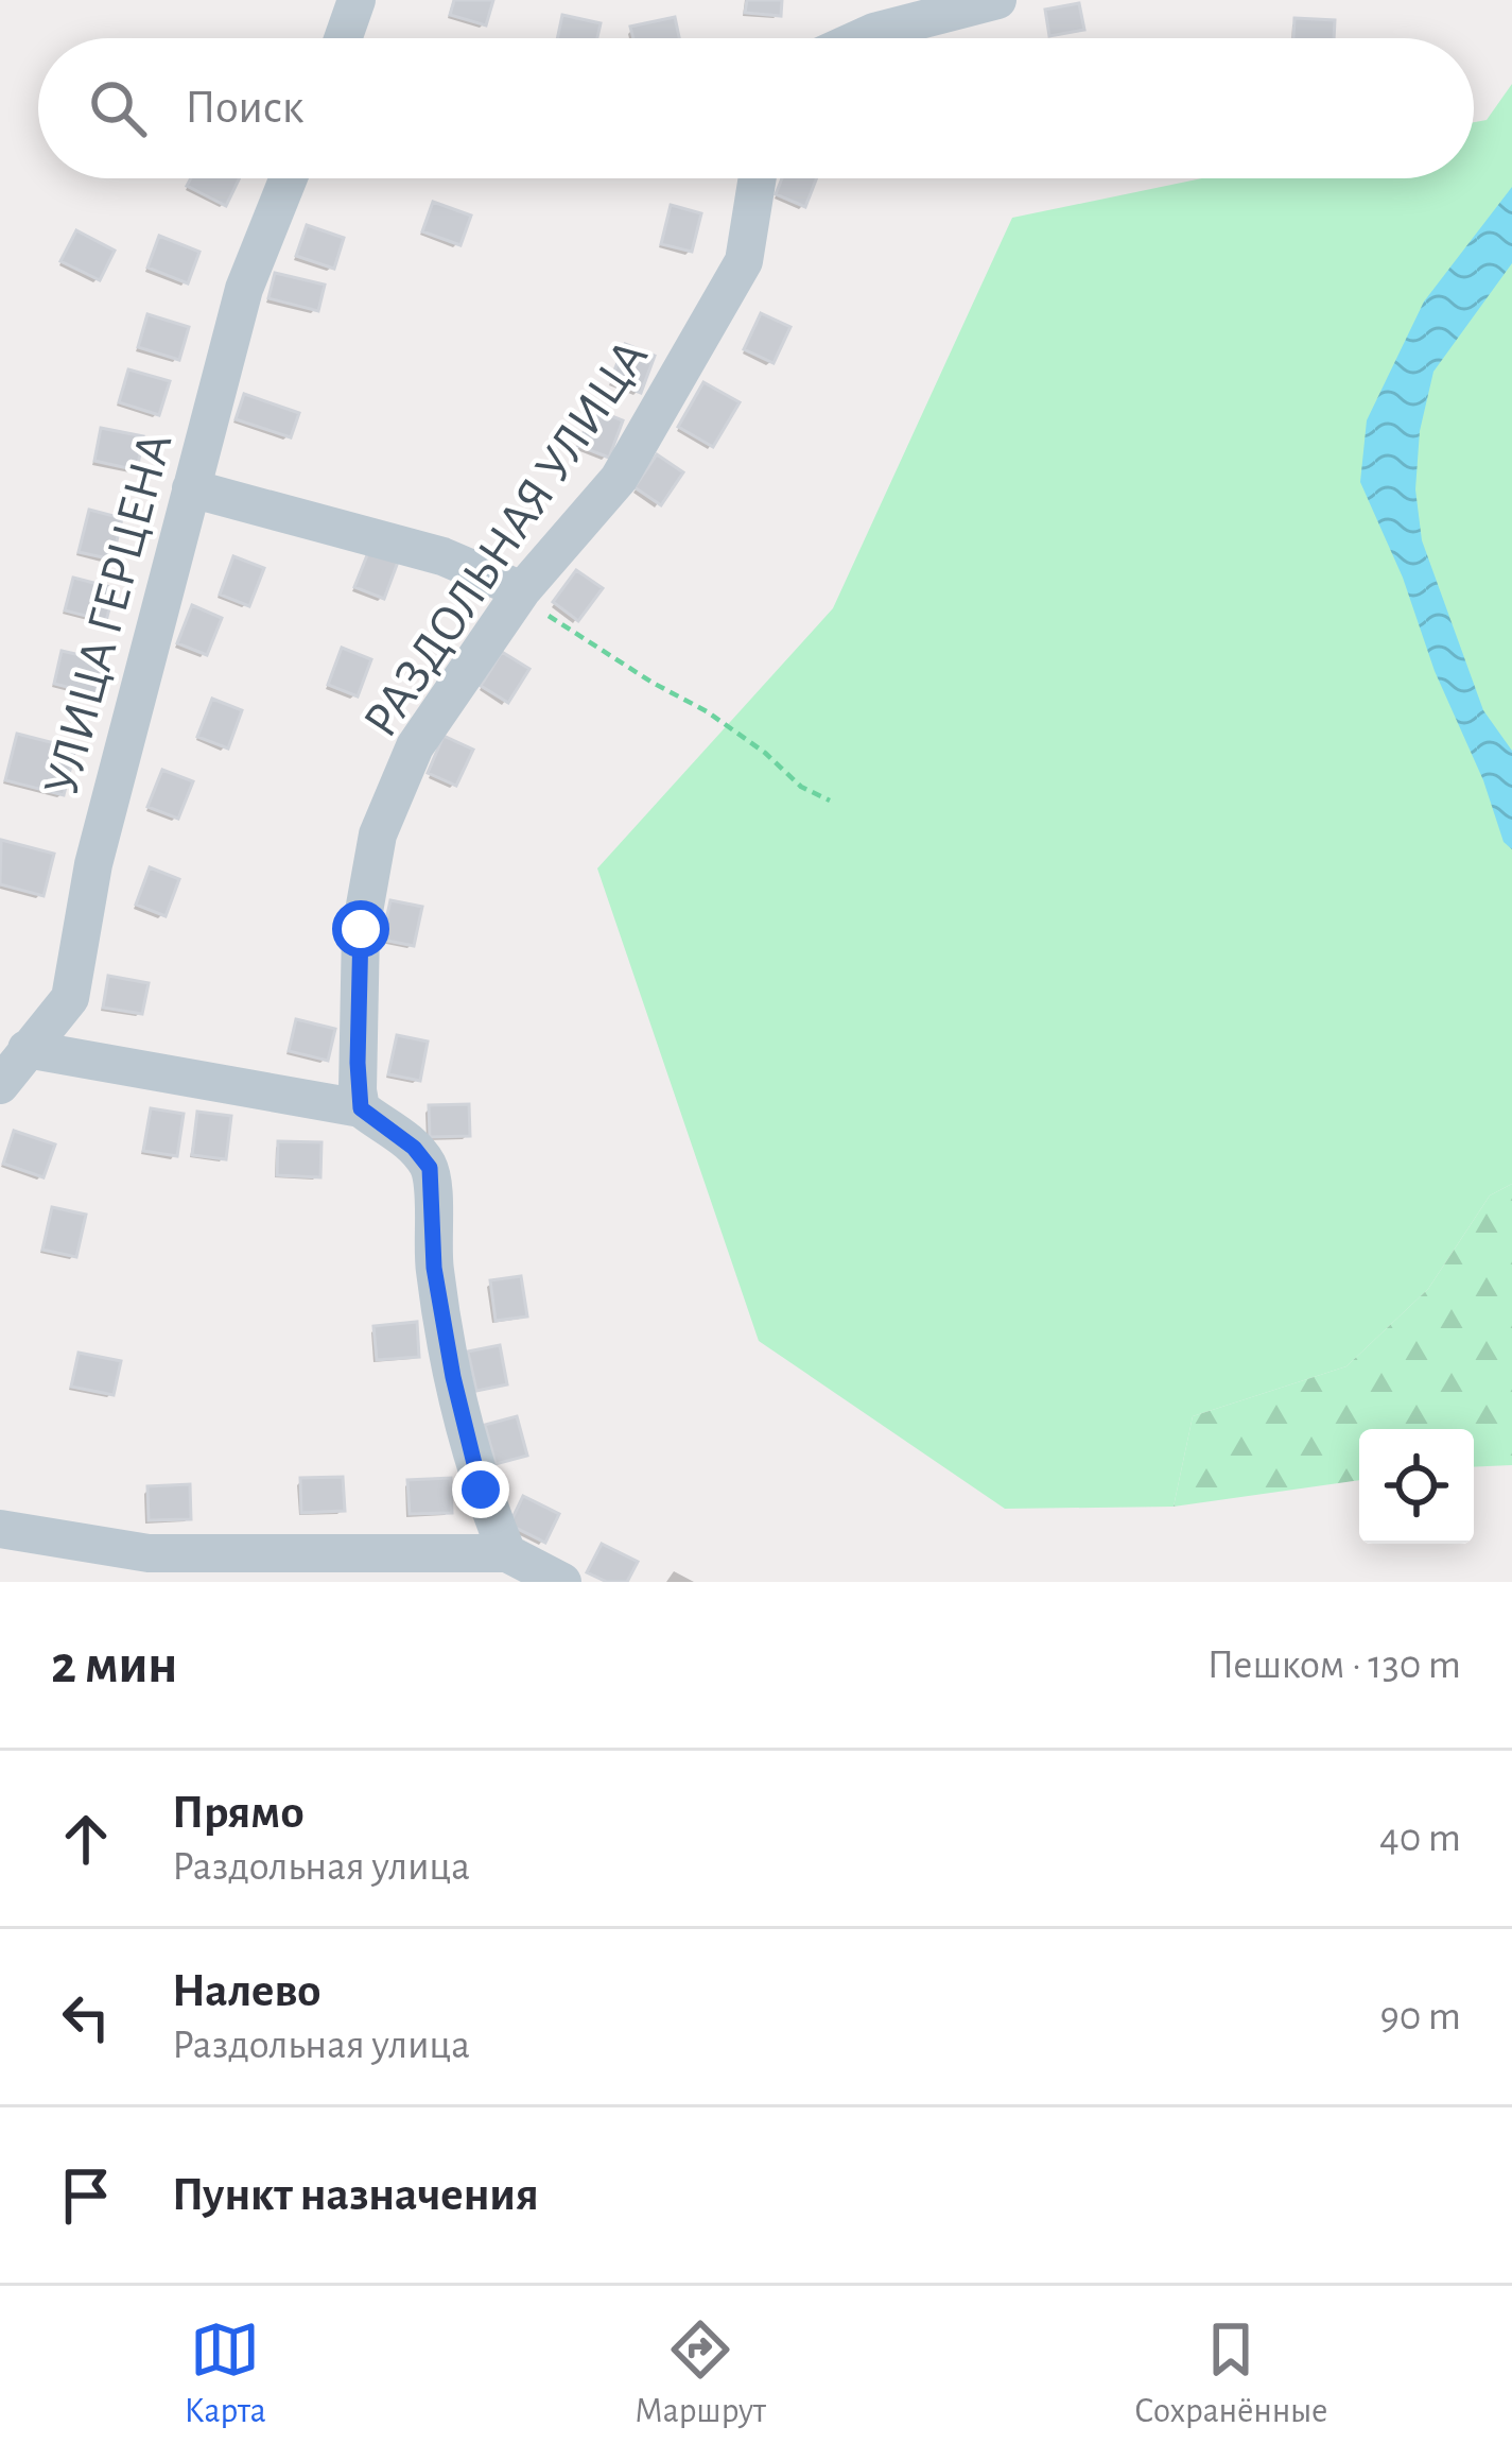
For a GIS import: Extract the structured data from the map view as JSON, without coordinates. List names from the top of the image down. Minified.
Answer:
{"streets":{"street":["РАЗДОЛЬНАЯ УЛИЦА","УЛИЦА ГЕРЦЕНА"]},"page":{"search":"Поиск","heading":["2 мин","Пешком · 130 m"],"list":[["Прямо","Раздольная улица","40 m"],["Налево","Раздольная улица","90 m"],"Пункт назначения"],"nav":["Карта","Маршрут","Сохранённые"]}}
